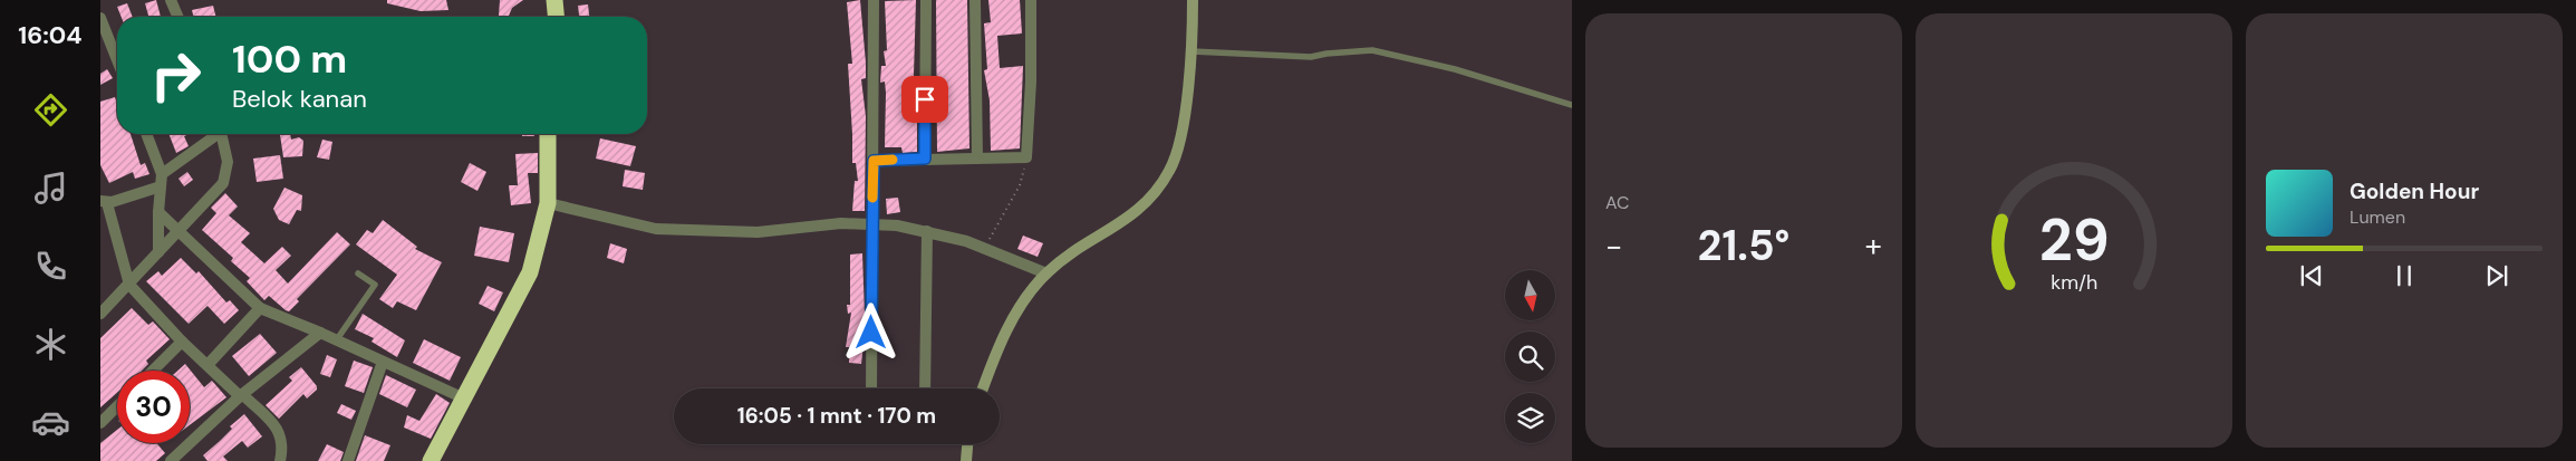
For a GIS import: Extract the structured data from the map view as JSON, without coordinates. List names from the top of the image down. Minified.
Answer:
{"north":"bottom","page":{"tabs":"16:04","tile":"AC","turn":["100 m","Belok kanan"],"song":["Golden Hour","Lumen"],"heat":["−","21.5°","+"],"limit":"30","trip":"16:05 · 1 mnt · 170 m","gauge":["29","km/h"]}}
